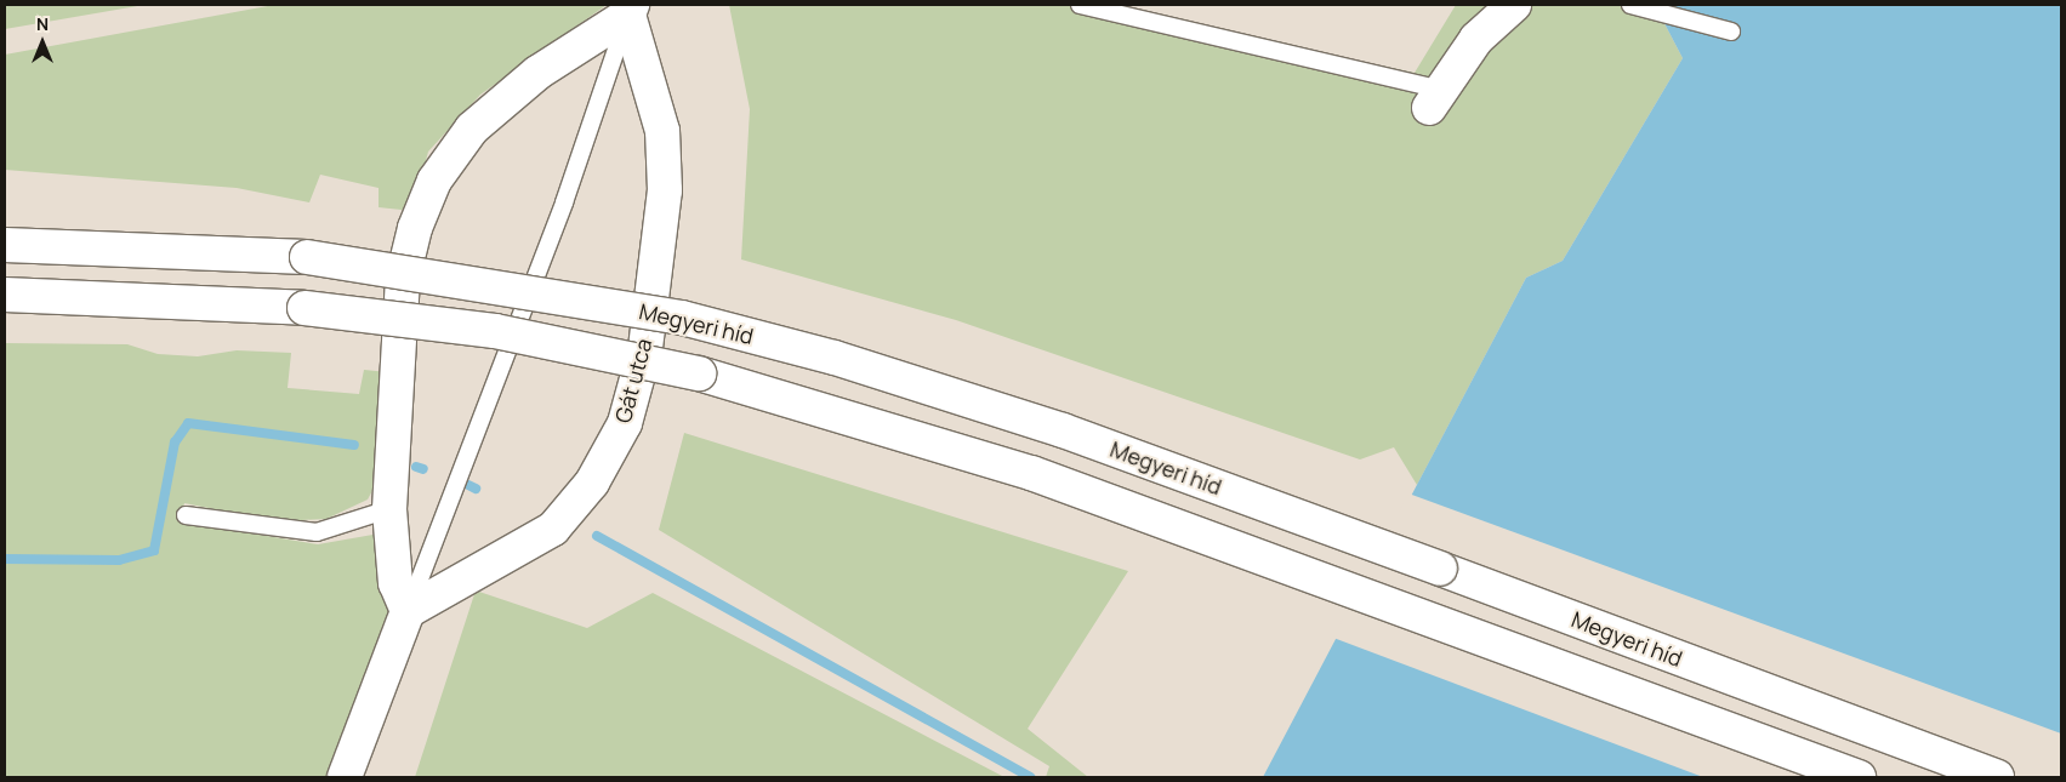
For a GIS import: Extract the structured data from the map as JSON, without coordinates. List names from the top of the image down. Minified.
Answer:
{"streets":{"main road":["Megyeri híd","Gát utca"]},"north":"top"}
